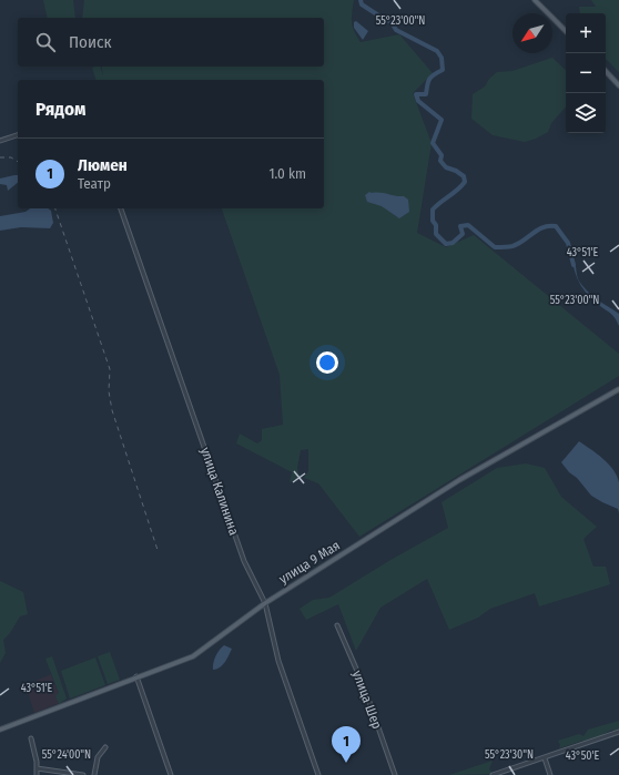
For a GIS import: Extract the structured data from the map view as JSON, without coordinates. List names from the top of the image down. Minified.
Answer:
{"streets":{"main road":["улица 9 Мая"],"street":["улица Калинина","улица Шер"]},"crossings":[["улица Калинина","улица 9 Мая"]],"north":"bottom left","page":{"map_buttons":["+","−"],"search":"Поиск","heading":"Рядом","list":[{"mark":"1","name":"Люмен","note":"Театр","value":"1.0 km"}],"pins":"1"},"coordinates":["55°23'00\"N","43°51'E","55°24'00\"N","55°23'30\"N","43°50'E"]}
